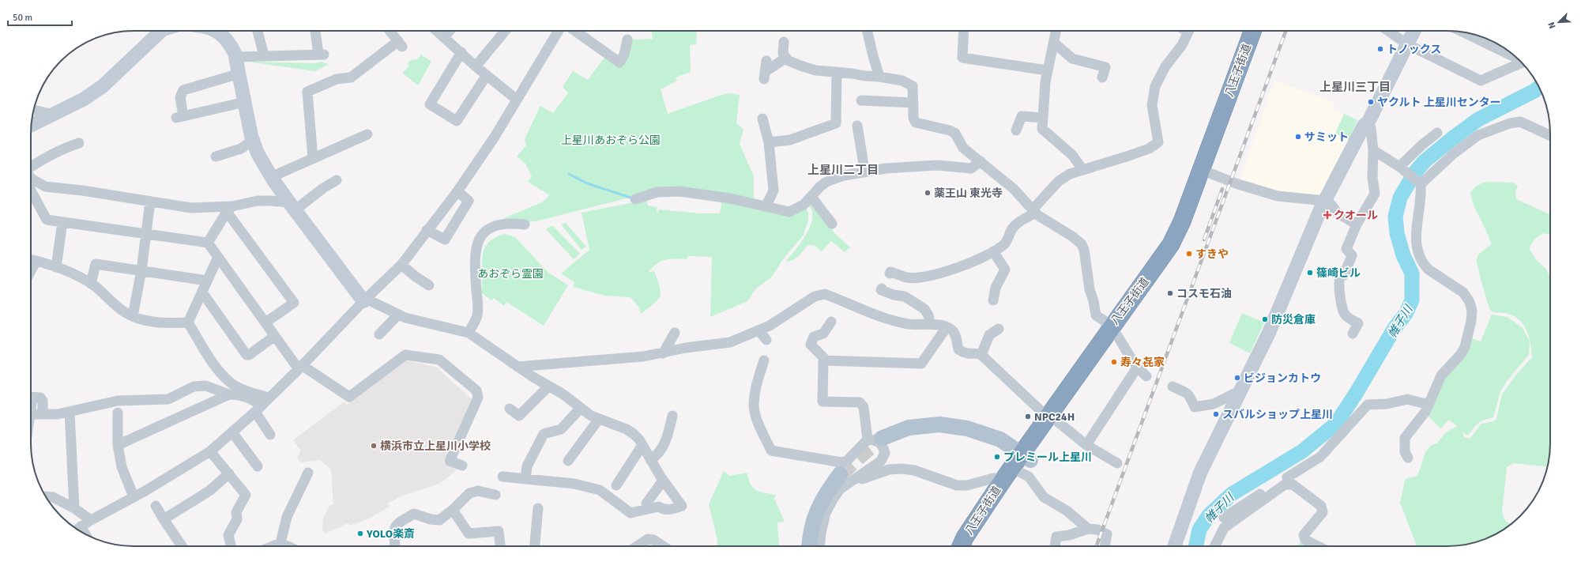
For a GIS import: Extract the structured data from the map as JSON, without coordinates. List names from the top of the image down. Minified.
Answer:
{"streets":{"highway":["八王子街道"]},"districts":["上星川三丁目","上星川二丁目"],"water":["帷子川"],"parks":["上星川あおぞら公園","あおぞら霊園"],"places":{"other":["トノックス","ヤクルト 上星川センター","サミット","薬王山 東光寺","すきや","篠崎ビル","コスモ石油","防災倉庫","寿々㐂家","ビジョンカトウ","スバルショップ上星川","NPC24H","横浜市立上星川小学校","プレミール上星川","YOLO楽斎"],"health":["クオール"]},"scale_bar":"50 m","north":"bottom left"}
